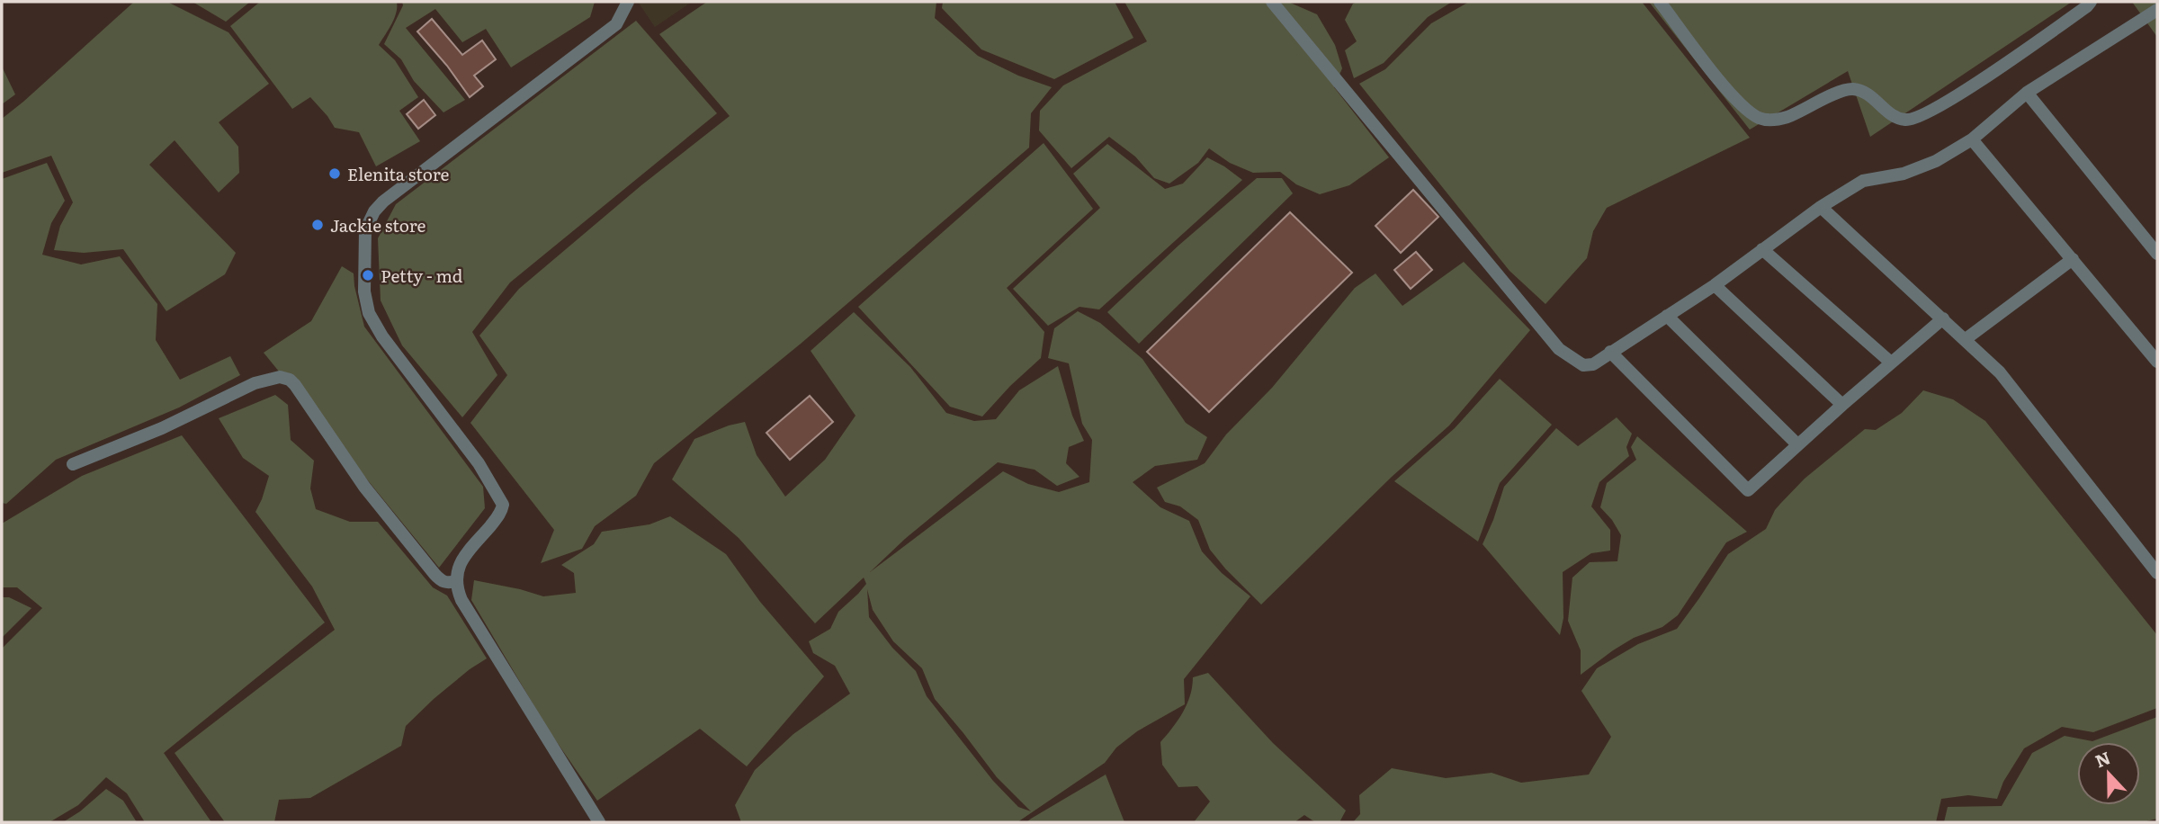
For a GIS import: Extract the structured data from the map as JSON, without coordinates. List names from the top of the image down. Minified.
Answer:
{"places":["Elenita store","Jackie store","Petty - md"],"north":"top"}
